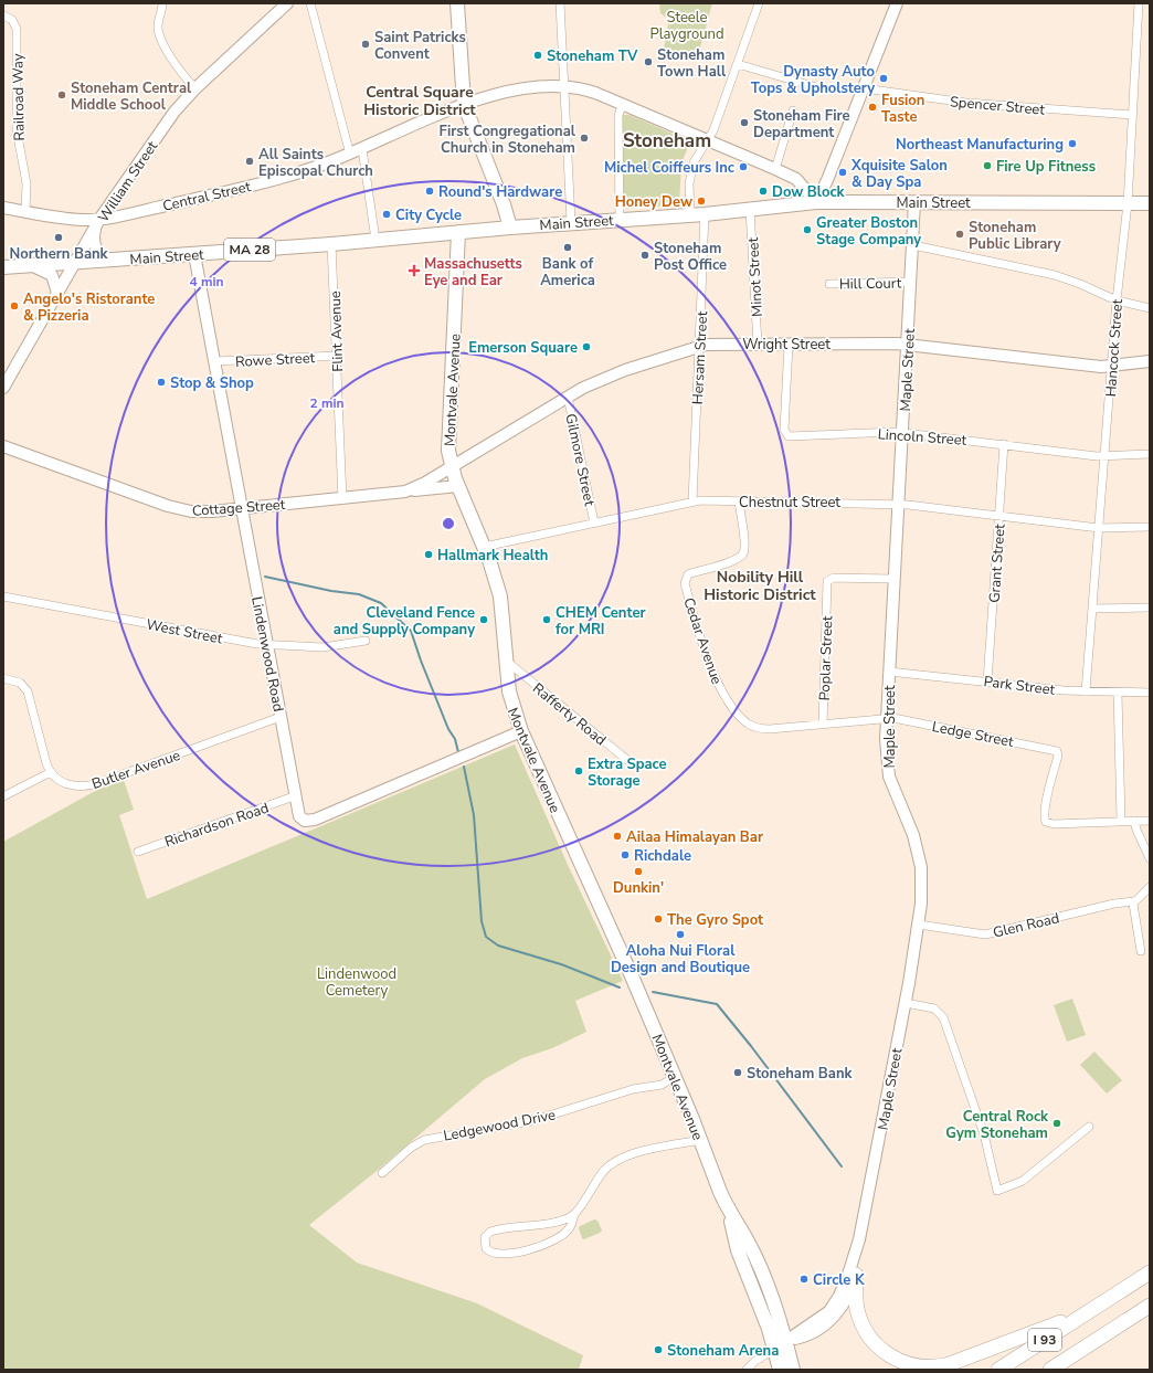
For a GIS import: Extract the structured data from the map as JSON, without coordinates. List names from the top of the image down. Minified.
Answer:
{"streets":{"highway":["I 93"],"main road":["Main Street","MA 28","Montvale Avenue"],"street":["Railroad Way","Spencer Street","William Street","Central Street","Minot Street","Hill Court","Flint Avenue","Wright Street","Hancock Street","Hersam Street","Rowe Street","Maple Street","Lincoln Street","Gilmore Street","Chestnut Street","Cottage Street","Grant Street","West Street","Cedar Avenue","Lindenwood Road","Poplar Street","Park Street","Rafferty Road","Ledge Street","Butler Avenue","Richardson Road","Glen Road","Ledgewood Drive"]},"crossings":[["Railroad Way","Central Street"],["Spencer Street","Hancock Street"],["William Street","Central Street"],["William Street","Main Street"],["Central Street","Main Street"],["Main Street","Minot Street"],["Main Street","Flint Avenue"],["Main Street","Hancock Street"],["Main Street","Hersam Street"],["Main Street","Maple Street"],["Main Street","Montvale Avenue"],["Main Street","Lindenwood Road"],["Minot Street","Wright Street"],["Hill Court","Maple Street"],["Flint Avenue","Rowe Street"],["Flint Avenue","Cottage Street"],["Wright Street","Hancock Street"],["Wright Street","Hersam Street"],["Wright Street","Maple Street"],["Wright Street","Montvale Avenue"],["Wright Street","Lincoln Street"],["Wright Street","Gilmore Street"],["Wright Street","Cottage Street"],["Hancock Street","Lincoln Street"],["Hancock Street","Chestnut Street"],["Hancock Street","Park Street"],["Hersam Street","Chestnut Street"],["Rowe Street","Lindenwood Road"],["Maple Street","Montvale Avenue"],["Maple Street","Lincoln Street"],["Maple Street","Chestnut Street"],["Maple Street","Cedar Avenue"],["Maple Street","Poplar Street"],["Maple Street","Park Street"],["Maple Street","Ledge Street"],["Maple Street","Glen Road"],["Montvale Avenue","Chestnut Street"],["Montvale Avenue","Cottage Street"],["Montvale Avenue","Lindenwood Road"],["Montvale Avenue","Rafferty Road"],["Montvale Avenue","Ledgewood Drive"],["Lincoln Street","Grant Street"],["Gilmore Street","Chestnut Street"],["Chestnut Street","Grant Street"],["Chestnut Street","Cedar Avenue"],["Cottage Street","Lindenwood Road"],["Grant Street","Park Street"],["West Street","Lindenwood Road"],["Cedar Avenue","Poplar Street"],["Cedar Avenue","Ledge Street"],["Lindenwood Road","Butler Avenue"],["Lindenwood Road","Richardson Road"]],"districts":["Central Square Historic District","Stoneham","Nobility Hill Historic District"],"parks":["Steele Playground","Lindenwood Cemetery"],"places":{"other":["Saint Patricks Convent","Stoneham TV","Stoneham Town Hall","Dynasty Auto Tops & Upholstery","Stoneham Central Middle School","Fusion Taste","Stoneham Fire Department","First Congregational Church in Stoneham","Northeast Manufacturing","All Saints Episcopal Church","Fire Up Fitness","Michel Coiffeurs Inc","Xquisite Salon & Day Spa","Round's Hardware","Dow Block","Honey Dew","City Cycle","Greater Boston Stage Company","Stoneham Public Library","Northern Bank","Bank of America","Stoneham Post Office","Angelo's Ristorante & Pizzeria","Emerson Square","Stop & Shop","Hallmark Health","Cleveland Fence and Supply Company","CHEM Center for MRI","Extra Space Storage","Ailaa Himalayan Bar","Richdale","Dunkin'","The Gyro Spot","Aloha Nui Floral Design and Boutique","Stoneham Bank","Central Rock Gym Stoneham","Circle K","Stoneham Arena"],"health":["Massachusetts Eye and Ear"]},"rings":["4 min","2 min"]}
